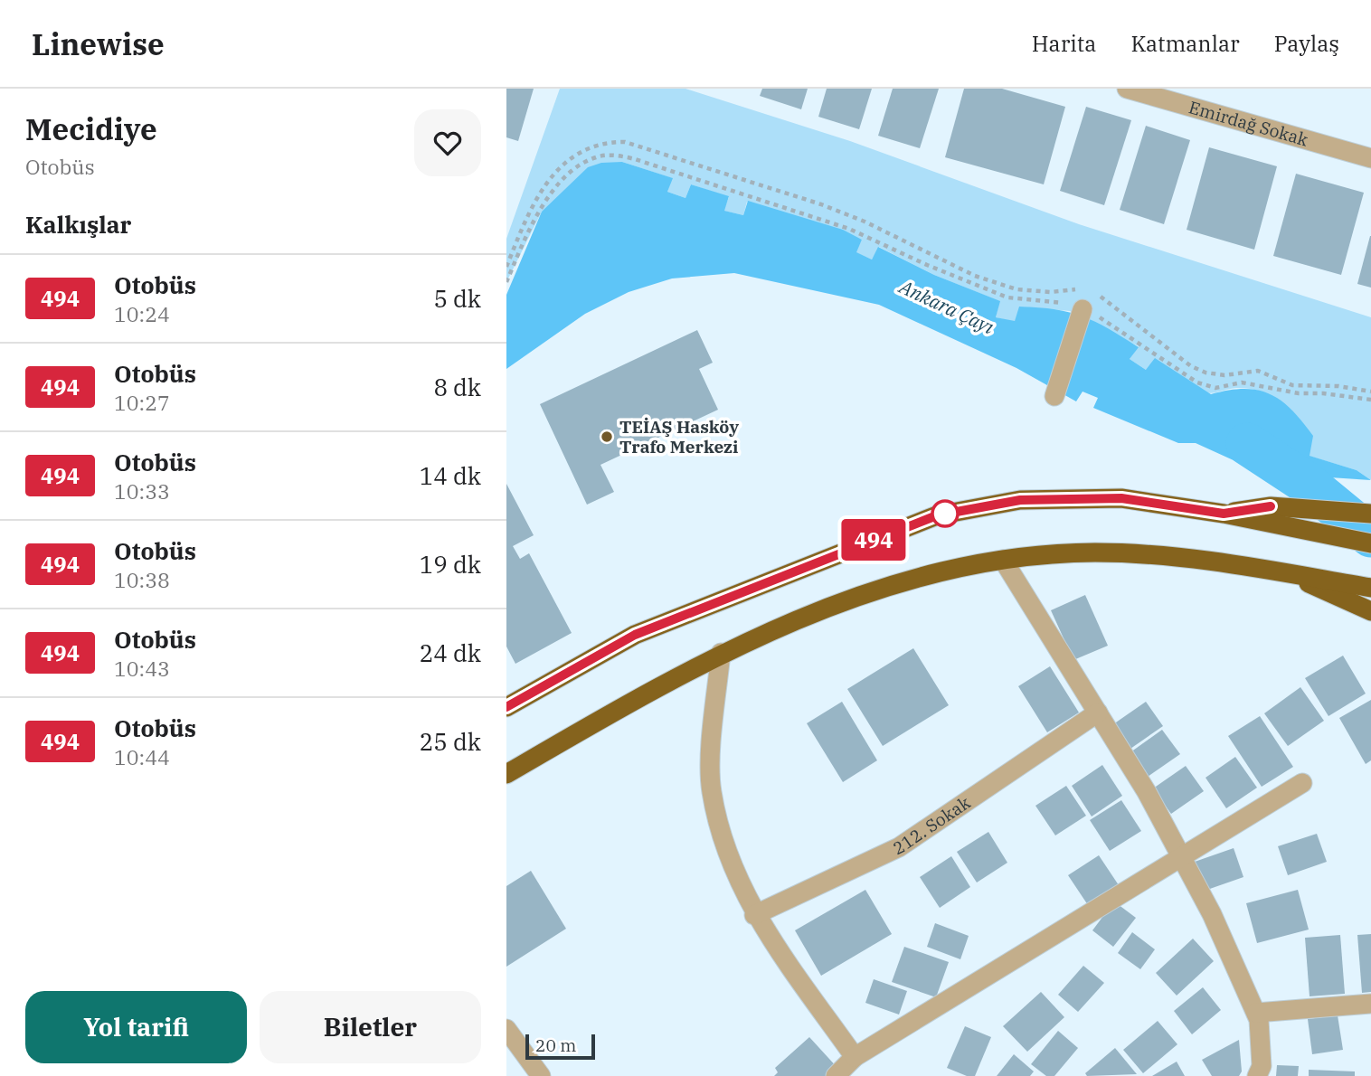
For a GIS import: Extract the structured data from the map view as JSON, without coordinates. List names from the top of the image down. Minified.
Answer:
{"streets":{"street":["Emirdağ Sokak","212. Sokak"]},"water":["Ankara Çayı"],"places":["TEİAŞ Hasköy Trafo Merkezi"],"lines":["bus line 494"],"scale_bar":"20 m","page":{"header":"Linewise","nav":["Harita","Katmanlar","Paylaş"],"heading":[["Mecidiye","Otobüs"],"Kalkışlar"],"on_map":"494","list":[{"mark":"494","name":"Otobüs","note":"10:24","value":"5 dk"},{"mark":"494","name":"Otobüs","note":"10:27","value":"8 dk"},{"mark":"494","name":"Otobüs","note":"10:33","value":"14 dk"},{"mark":"494","name":"Otobüs","note":"10:38","value":"19 dk"},{"mark":"494","name":"Otobüs","note":"10:43","value":"24 dk"},{"mark":"494","name":"Otobüs","note":"10:44","value":"25 dk"}],"buttons":["Yol tarifi","Biletler"],"scale":"20 m"}}
